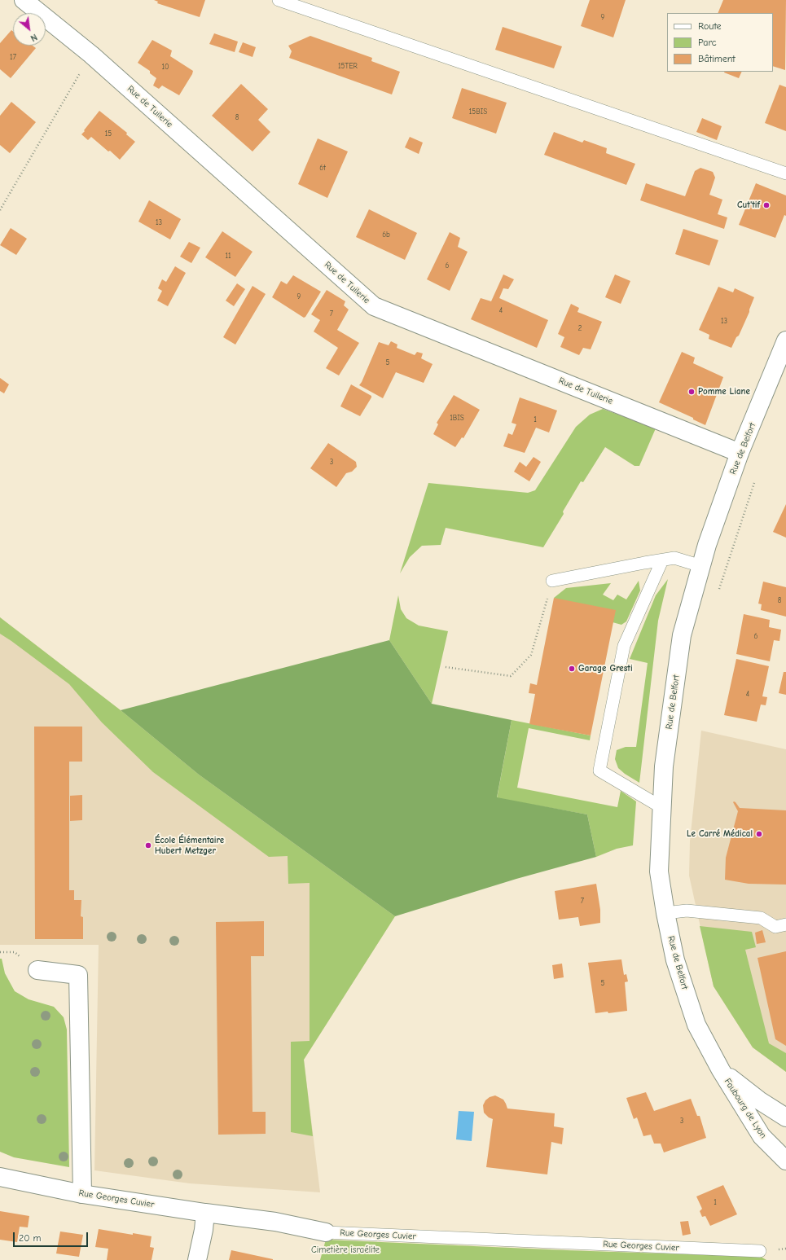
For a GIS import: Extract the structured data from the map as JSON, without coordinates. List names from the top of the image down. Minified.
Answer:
{"streets":{"street":["Rue de Tuilerie","Rue de Belfort","Faubourg de Lyon","Rue Georges Cuvier"]},"crossings":[["Rue de Tuilerie","Rue de Belfort"],["Rue de Belfort","Faubourg de Lyon"]],"parks":["Cimetière israélite"],"places":["Cut'tif","Pomme Liane","Garage Gresti","Le Carré Médical","École Élémentaire Hubert Metzger"],"house_numbers":["9","17","15TER","10","15BIS","8","15","6t","13","6b","11","6","9","4","7","13","2","5","1BIS","1","3","8","6","4","7","5","3","1"],"legend":["Route","Parc","Bâtiment"],"scale_bar":"20 m","north":"bottom right"}
